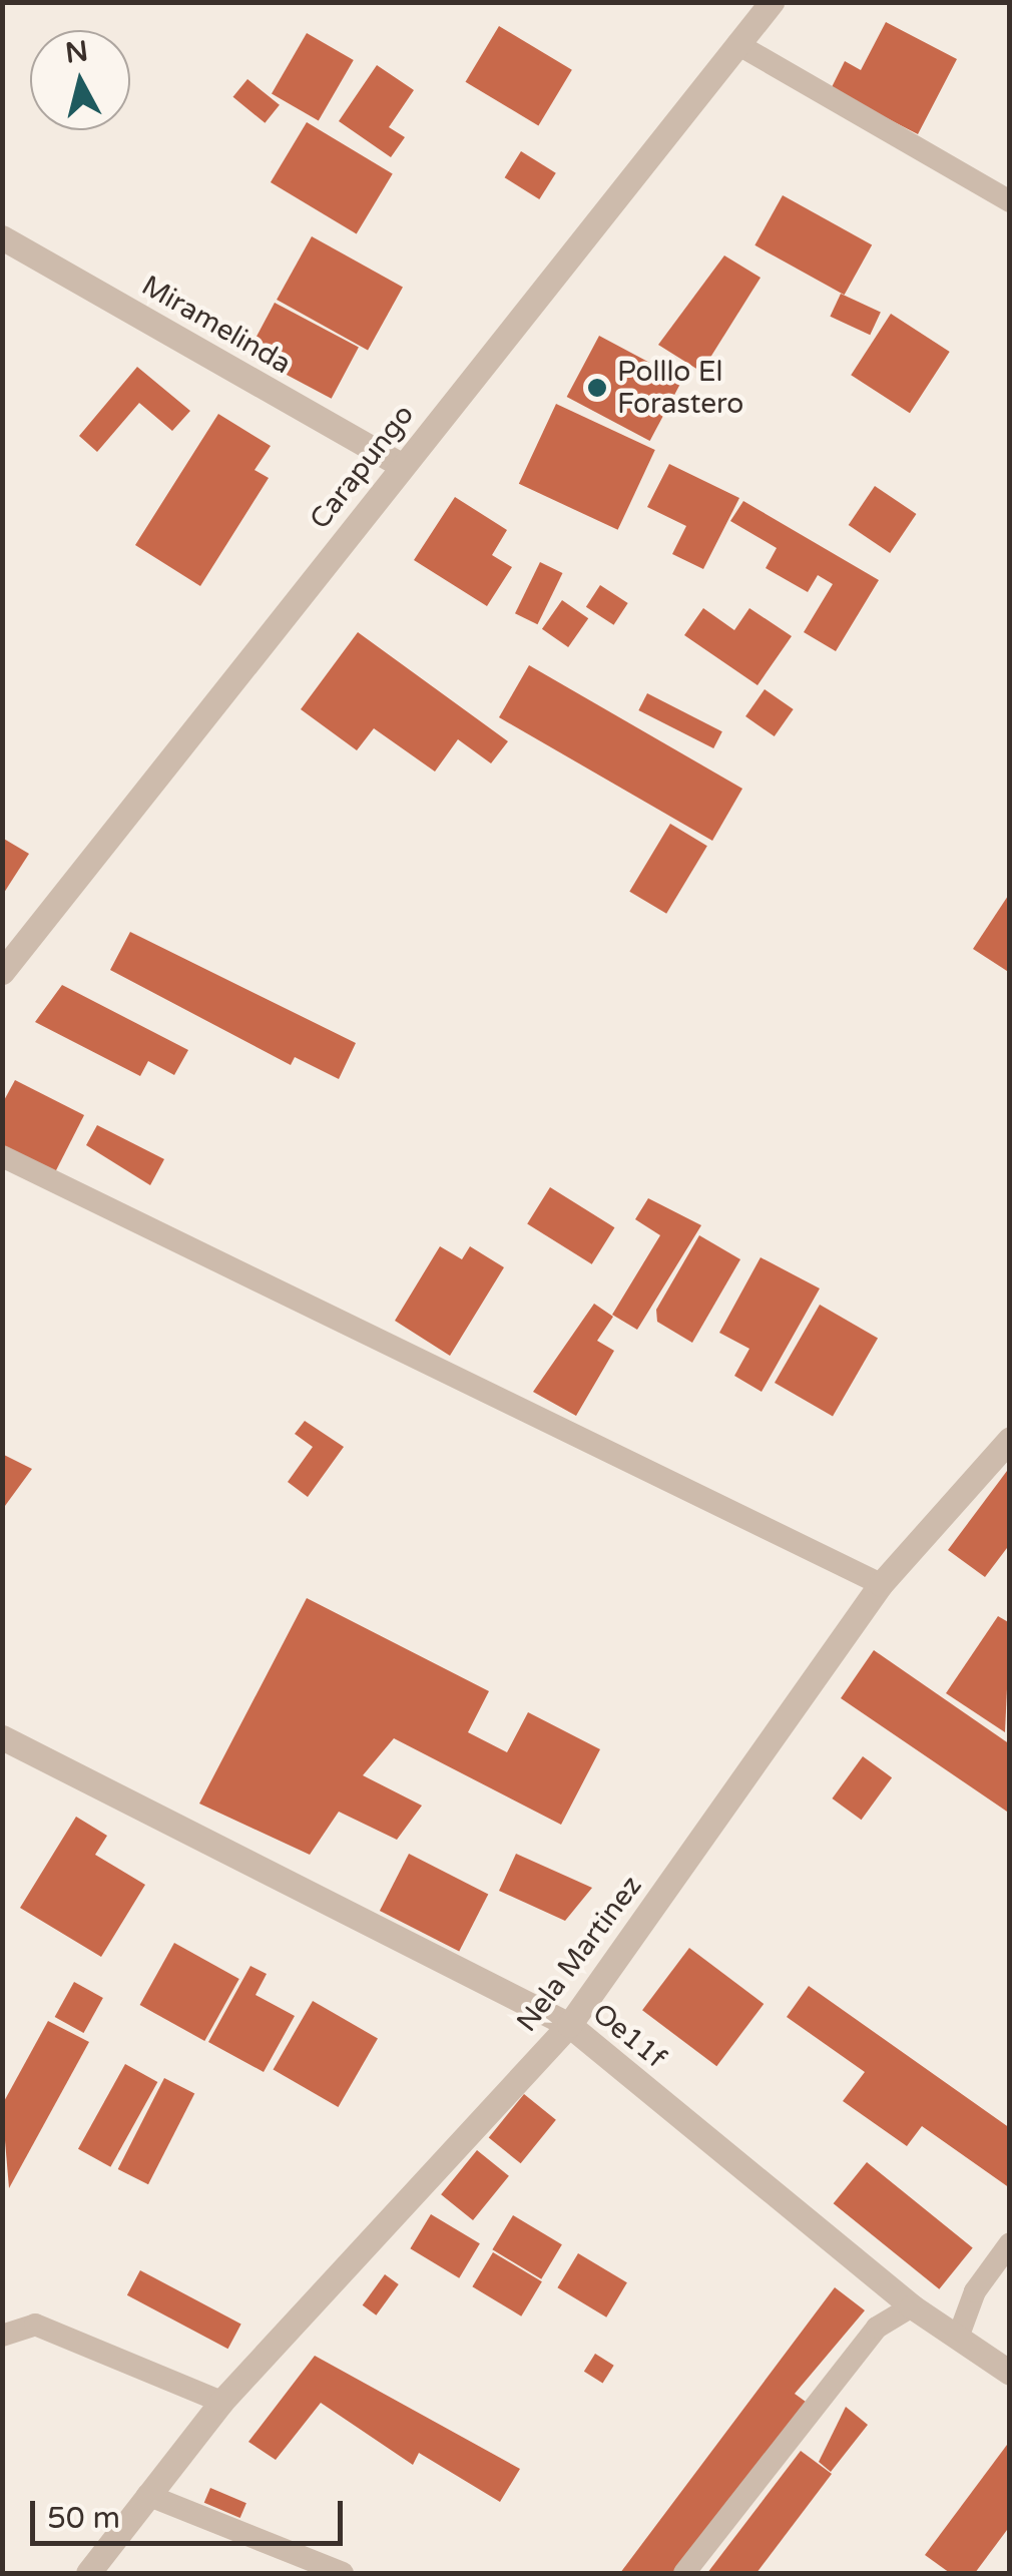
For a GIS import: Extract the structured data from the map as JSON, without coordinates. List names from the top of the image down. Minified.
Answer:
{"streets":{"street":["Miramelinda","Carapungo","Nela Martinez","Oe11f"]},"crossings":[["Miramelinda","Carapungo"],["Nela Martinez","Oe11f"]],"places":["Polllo El Forastero"],"scale_bar":"50 m","north":"top"}
